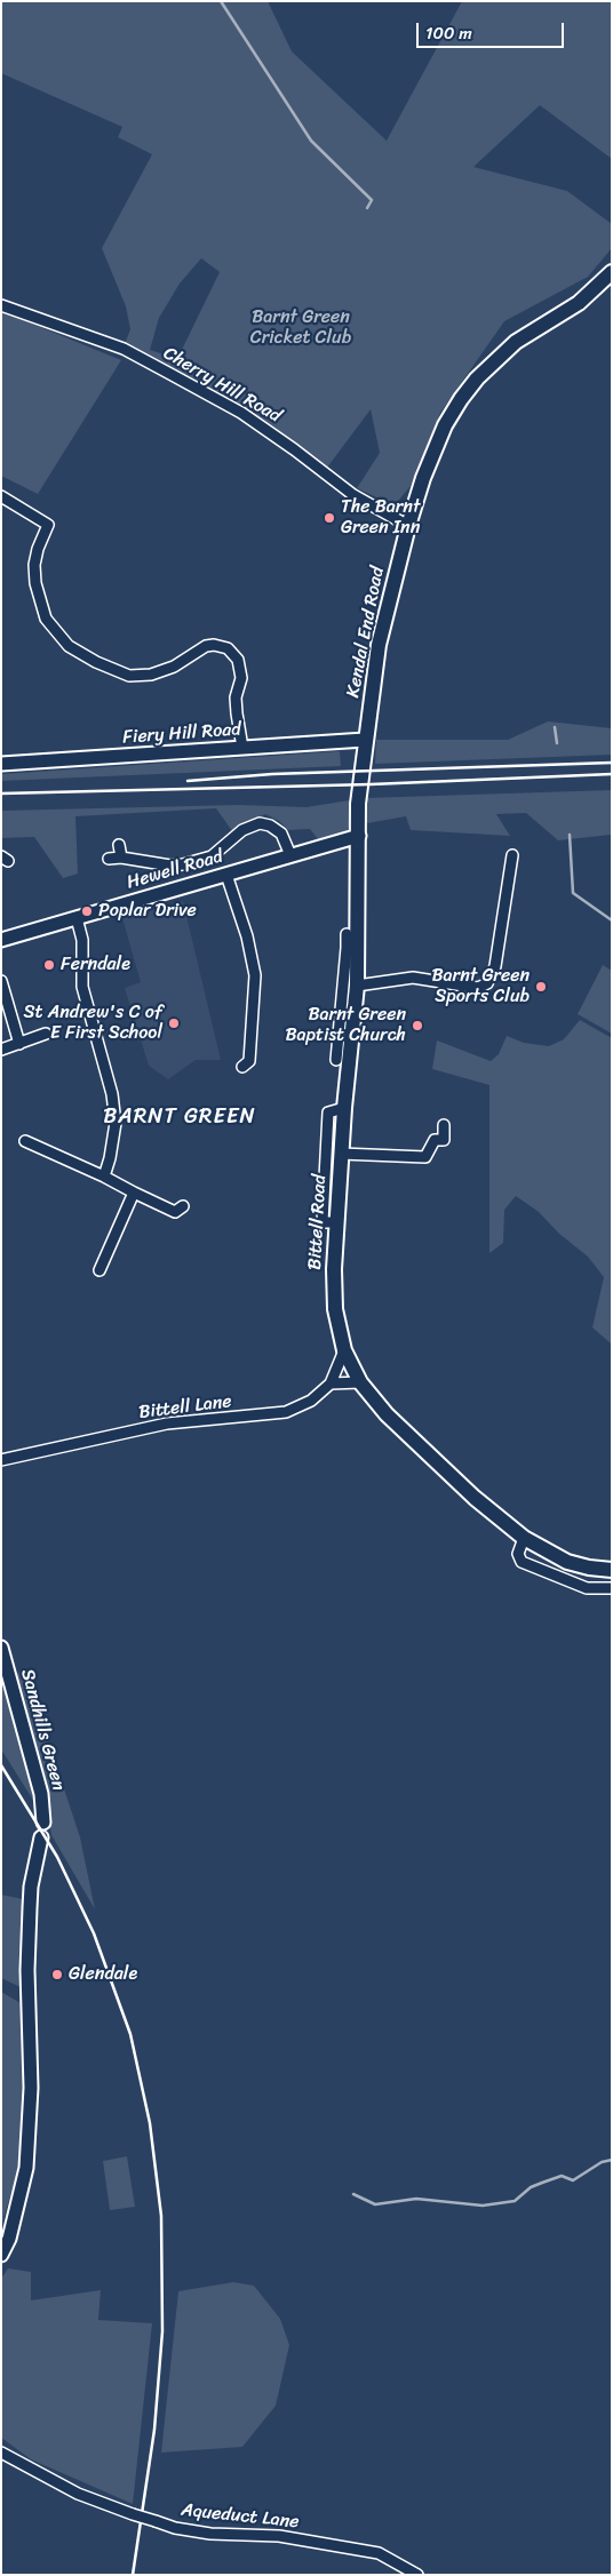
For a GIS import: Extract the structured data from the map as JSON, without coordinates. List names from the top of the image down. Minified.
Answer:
{"streets":{"main road":["Kendal End Road","Bittell Road"],"street":["Cherry Hill Road","Fiery Hill Road","Hewell Road","Bittell Lane","Sandhills Green","Aqueduct Lane"]},"crossings":[["Cherry Hill Road","Kendal End Road"],["Kendal End Road","Fiery Hill Road"],["Kendal End Road","Bittell Road"],["Fiery Hill Road","Bittell Road"],["Hewell Road","Bittell Road"],["Bittell Road","Bittell Lane"]],"districts":["BARNT GREEN"],"parks":["Barnt Green Cricket Club"],"places":["The Barnt Green Inn","Poplar Drive","Ferndale","Barnt Green Sports Club","St Andrew's C of E First School","Barnt Green Baptist Church","Glendale"],"scale_bar":"100 m"}
